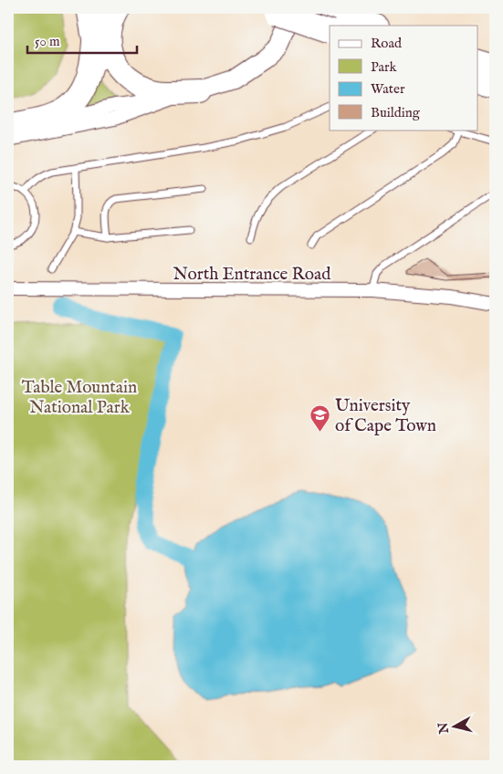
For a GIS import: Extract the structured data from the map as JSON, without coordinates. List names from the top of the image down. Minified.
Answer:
{"streets":{"street":["North Entrance Road"]},"parks":["Table Mountain National Park"],"places":{"school or university":["University of Cape Town"]},"legend":["Road","Park","Water","Building"],"scale_bar":"50 m","north":"left"}
